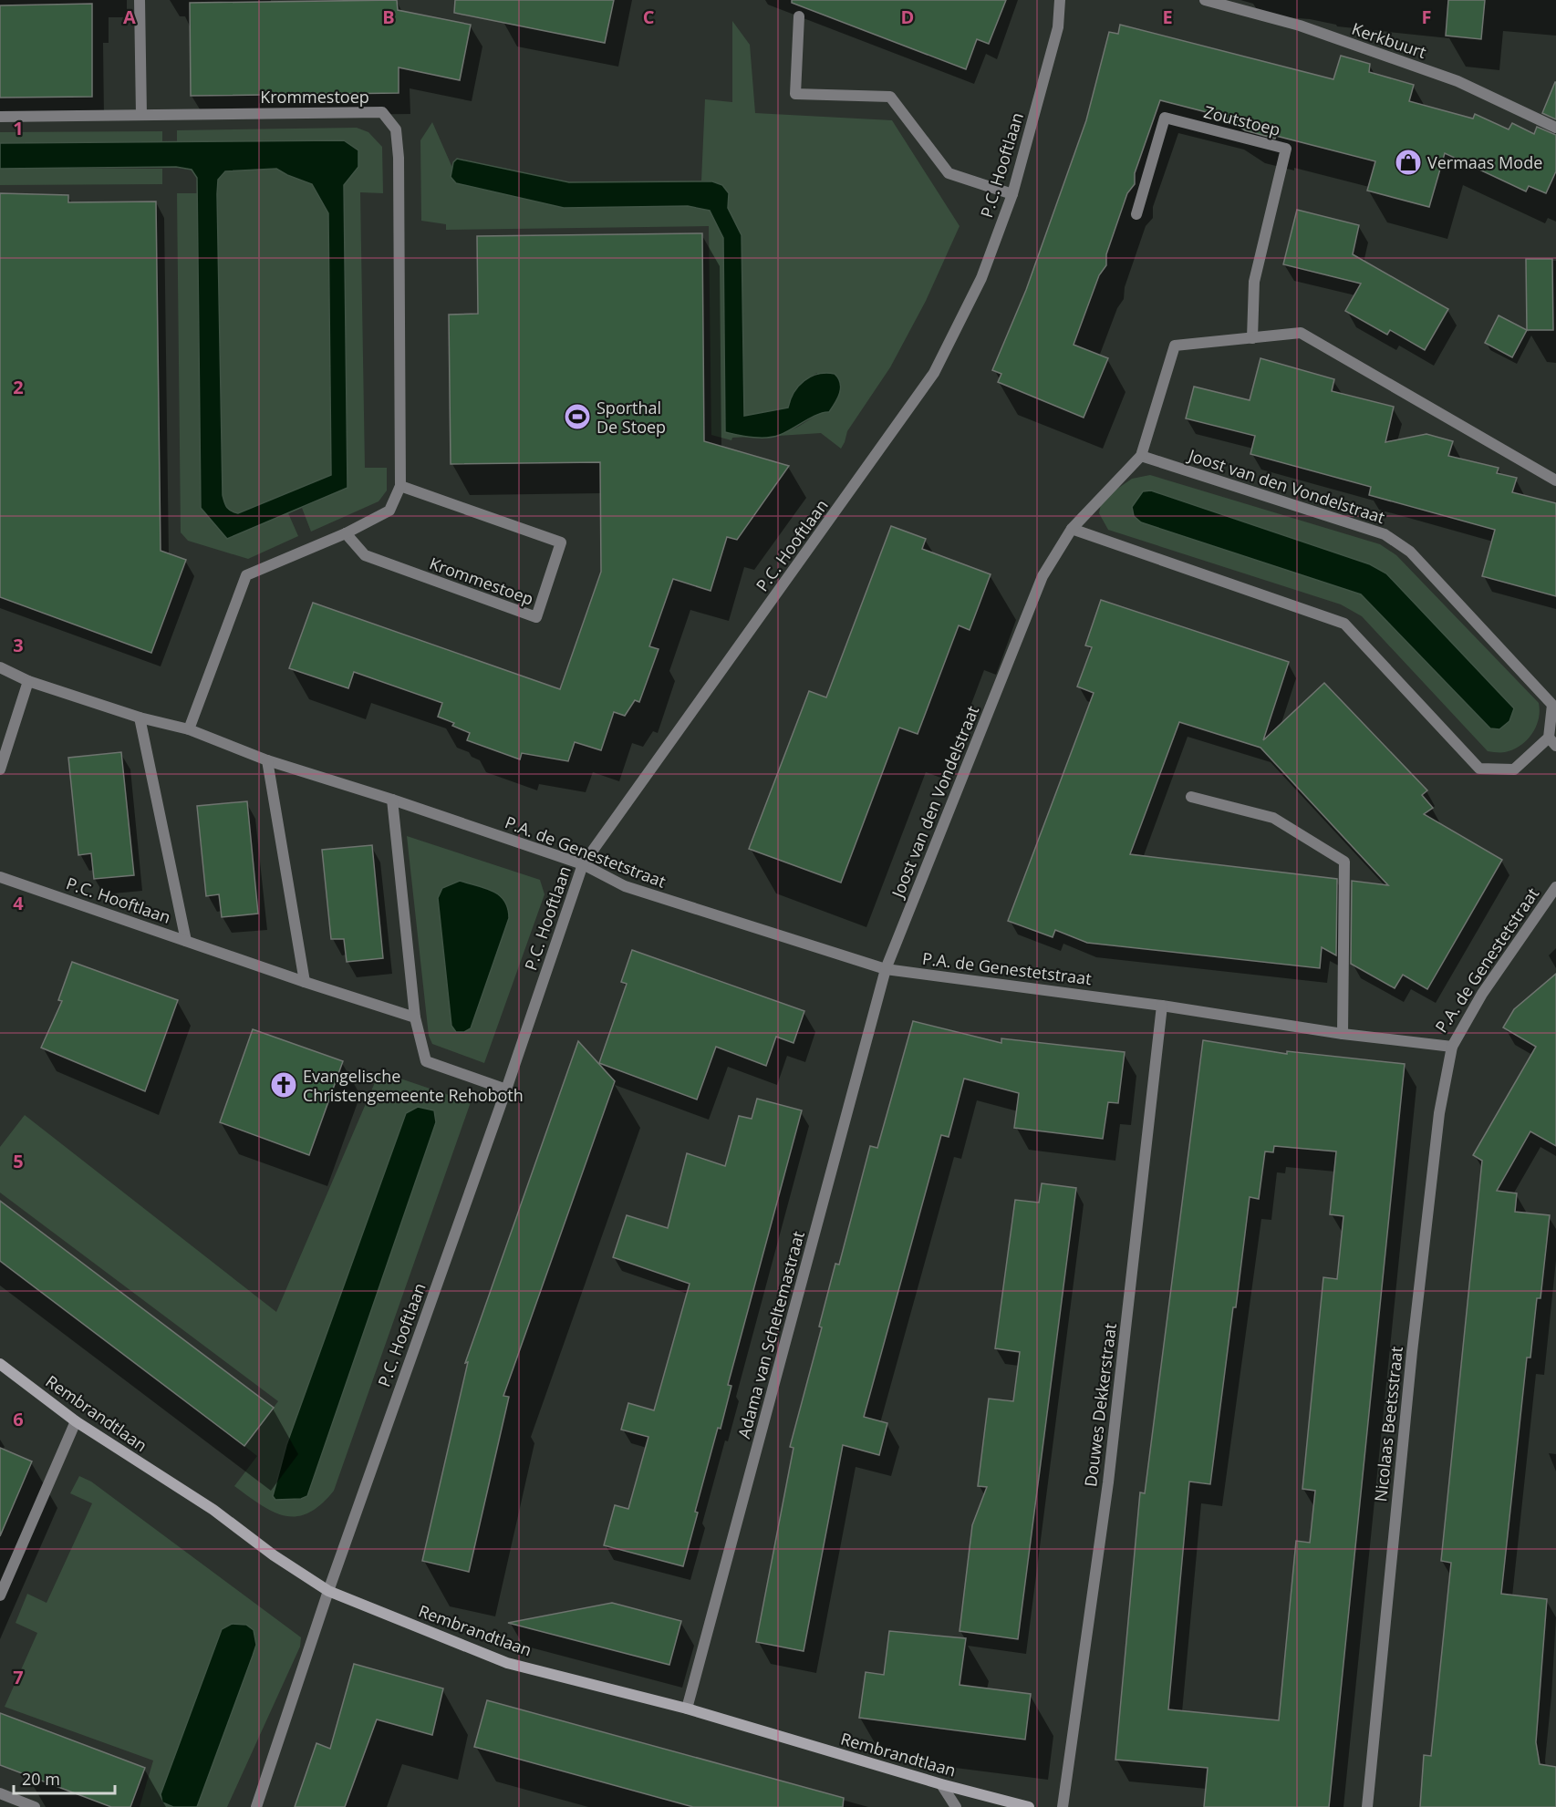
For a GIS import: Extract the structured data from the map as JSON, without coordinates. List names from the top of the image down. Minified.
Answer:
{"streets":{"street":["Kerkbuurt","Krommestoep","Zoutstoep","P.C. Hooftlaan","Joost van den Vondelstraat","P.A. de Genestetstraat","Adama van Scheltemastraat","Douwes Dekkerstraat","Rembrandtlaan","Nicolaas Beetsstraat"]},"crossings":[["Krommestoep","P.A. de Genestetstraat"],["P.C. Hooftlaan","P.A. de Genestetstraat"],["P.C. Hooftlaan","Rembrandtlaan"],["Joost van den Vondelstraat","P.A. de Genestetstraat"],["Joost van den Vondelstraat","Adama van Scheltemastraat"],["P.A. de Genestetstraat","Adama van Scheltemastraat"],["P.A. de Genestetstraat","Douwes Dekkerstraat"],["P.A. de Genestetstraat","Nicolaas Beetsstraat"],["Adama van Scheltemastraat","Rembrandtlaan"]],"places":{"shop":["Vermaas Mode"],"sports":["Sporthal De Stoep"],"church":["Evangelische Christengemeente Rehoboth"]},"scale_bar":"20 m","grid":{"columns":["A","B","C","D","E","F"],"rows":["1","2","3","4","5","6","7"]}}
